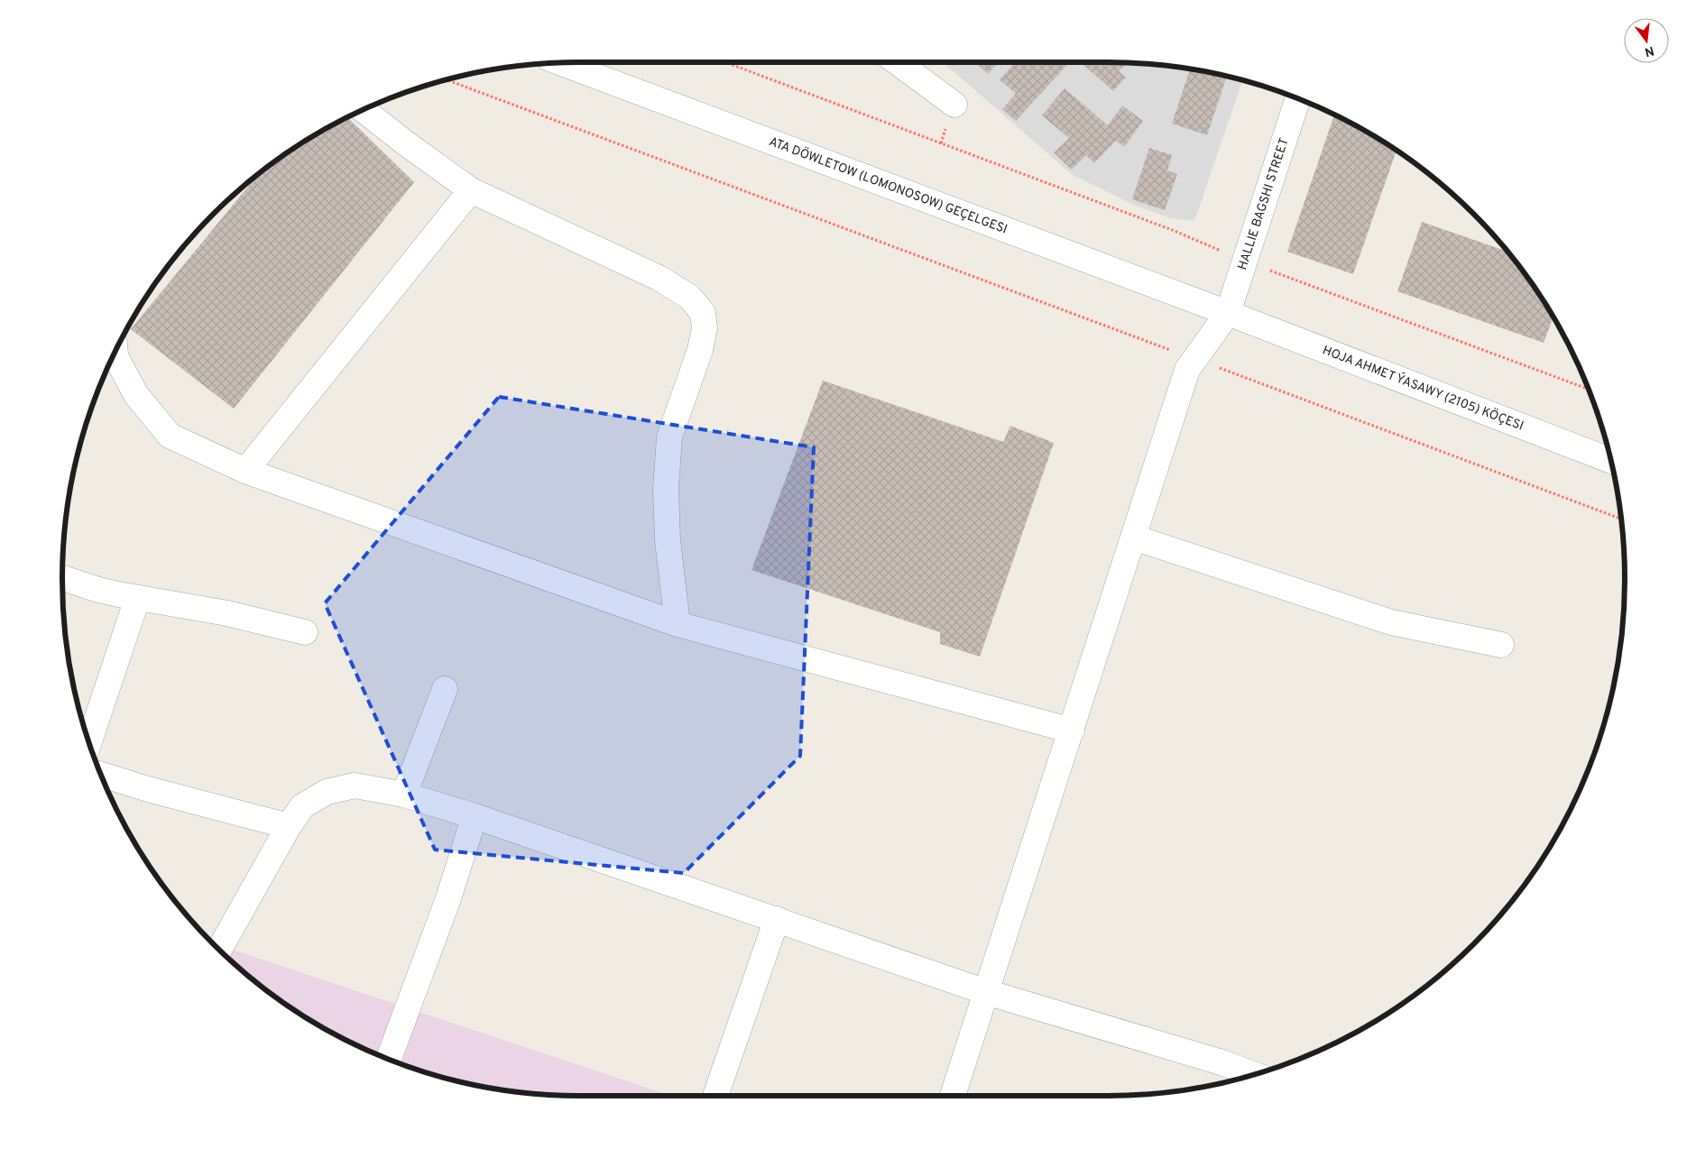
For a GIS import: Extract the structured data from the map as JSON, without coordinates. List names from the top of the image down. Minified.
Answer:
{"streets":{"street":["ATA DÖWLETOW (LOMONOSOW) GEÇELGESI","HALLIE BAGSHI STREET","HOJA AHMET ÝASAWY (2105) KÖÇESI"]},"crossings":[["ATA DÖWLETOW (LOMONOSOW) GEÇELGESI","HALLIE BAGSHI STREET"],["ATA DÖWLETOW (LOMONOSOW) GEÇELGESI","HOJA AHMET ÝASAWY (2105) KÖÇESI"],["HALLIE BAGSHI STREET","HOJA AHMET ÝASAWY (2105) KÖÇESI"]],"north":"bottom"}
